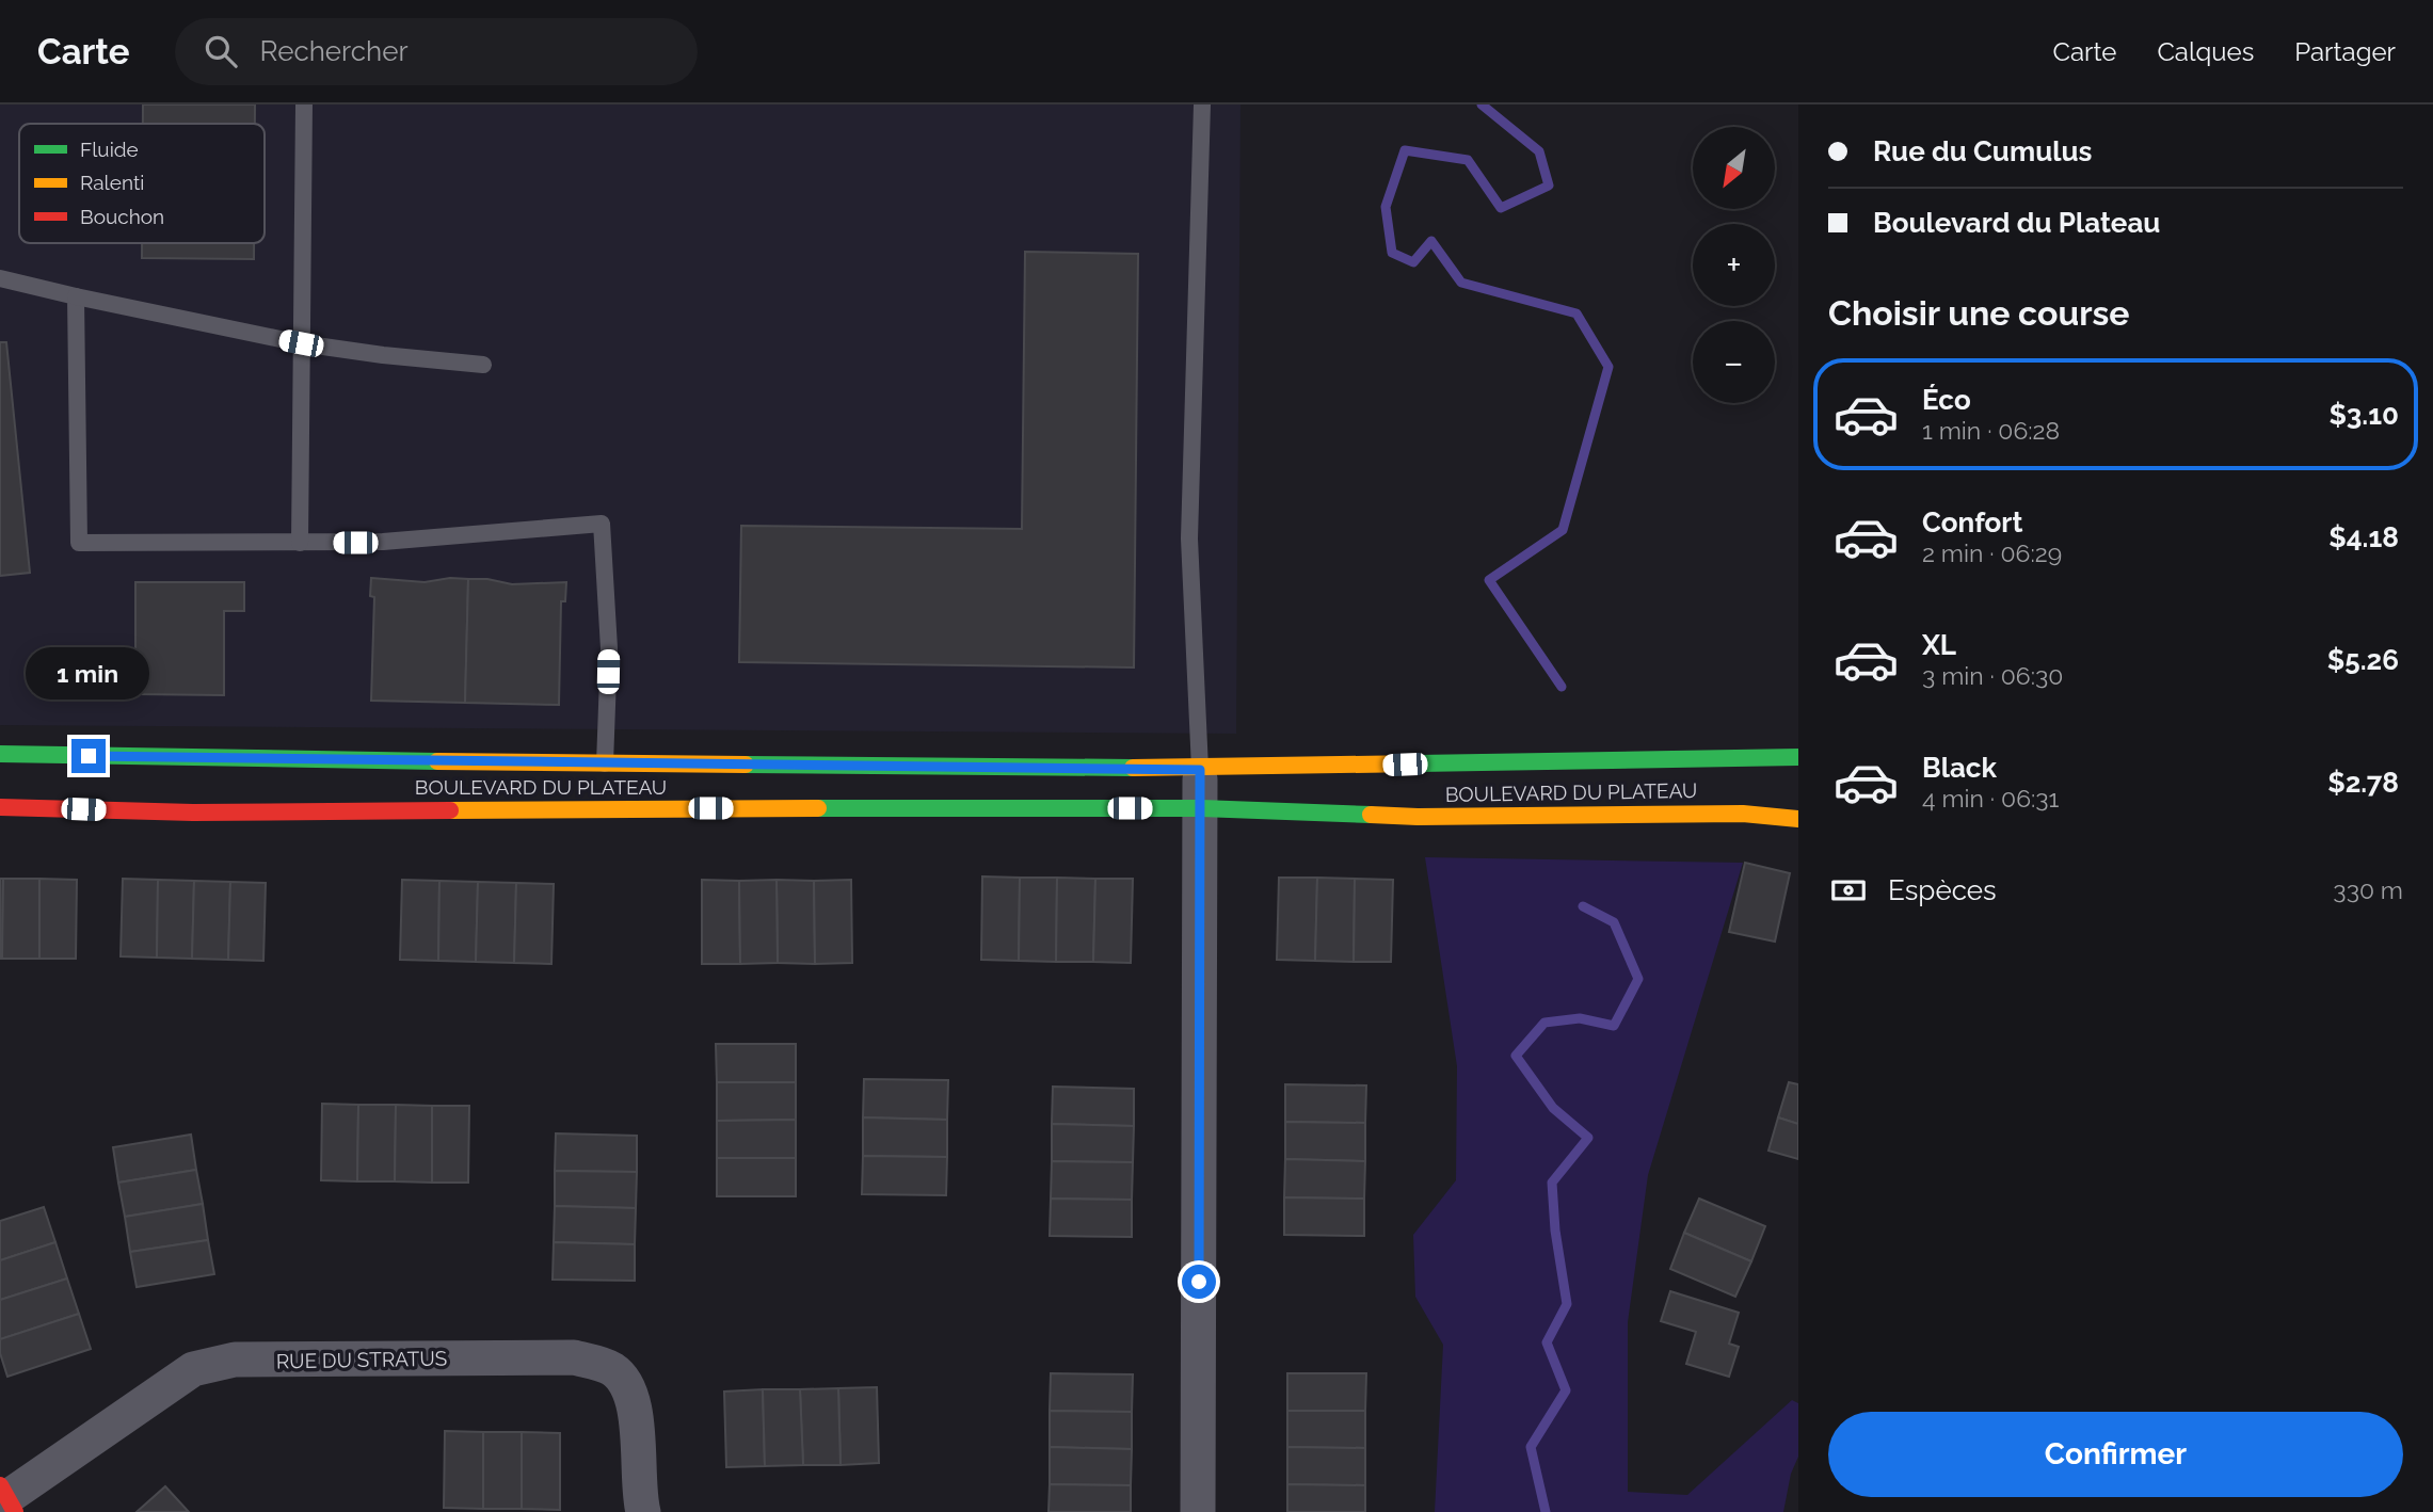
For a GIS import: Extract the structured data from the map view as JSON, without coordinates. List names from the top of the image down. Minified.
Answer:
{"streets":{"main road":["BOULEVARD DU PLATEAU"],"street":["RUE DU STRATUS"]},"legend":["Fluide","Ralenti","Bouchon"],"north":"bottom left","page":{"header":"Carte","search":"Rechercher","nav":["Carte","Calques","Partager"],"banner":["Rue du Cumulus","Boulevard du Plateau"],"map_buttons":["+","−"],"heading":"Choisir une course","list":[{"name":"Éco","note":"1 min · 06:28","value":"$3.10"},{"name":"Confort","note":"2 min · 06:29","value":"$4.18"},{"name":"XL","note":"3 min · 06:30","value":"$5.26"},{"name":"Black","note":"4 min · 06:31","value":"$2.78"}],"bubble":"1 min","pay":["Espèces","330 m"],"buttons":"Confirmer"}}
